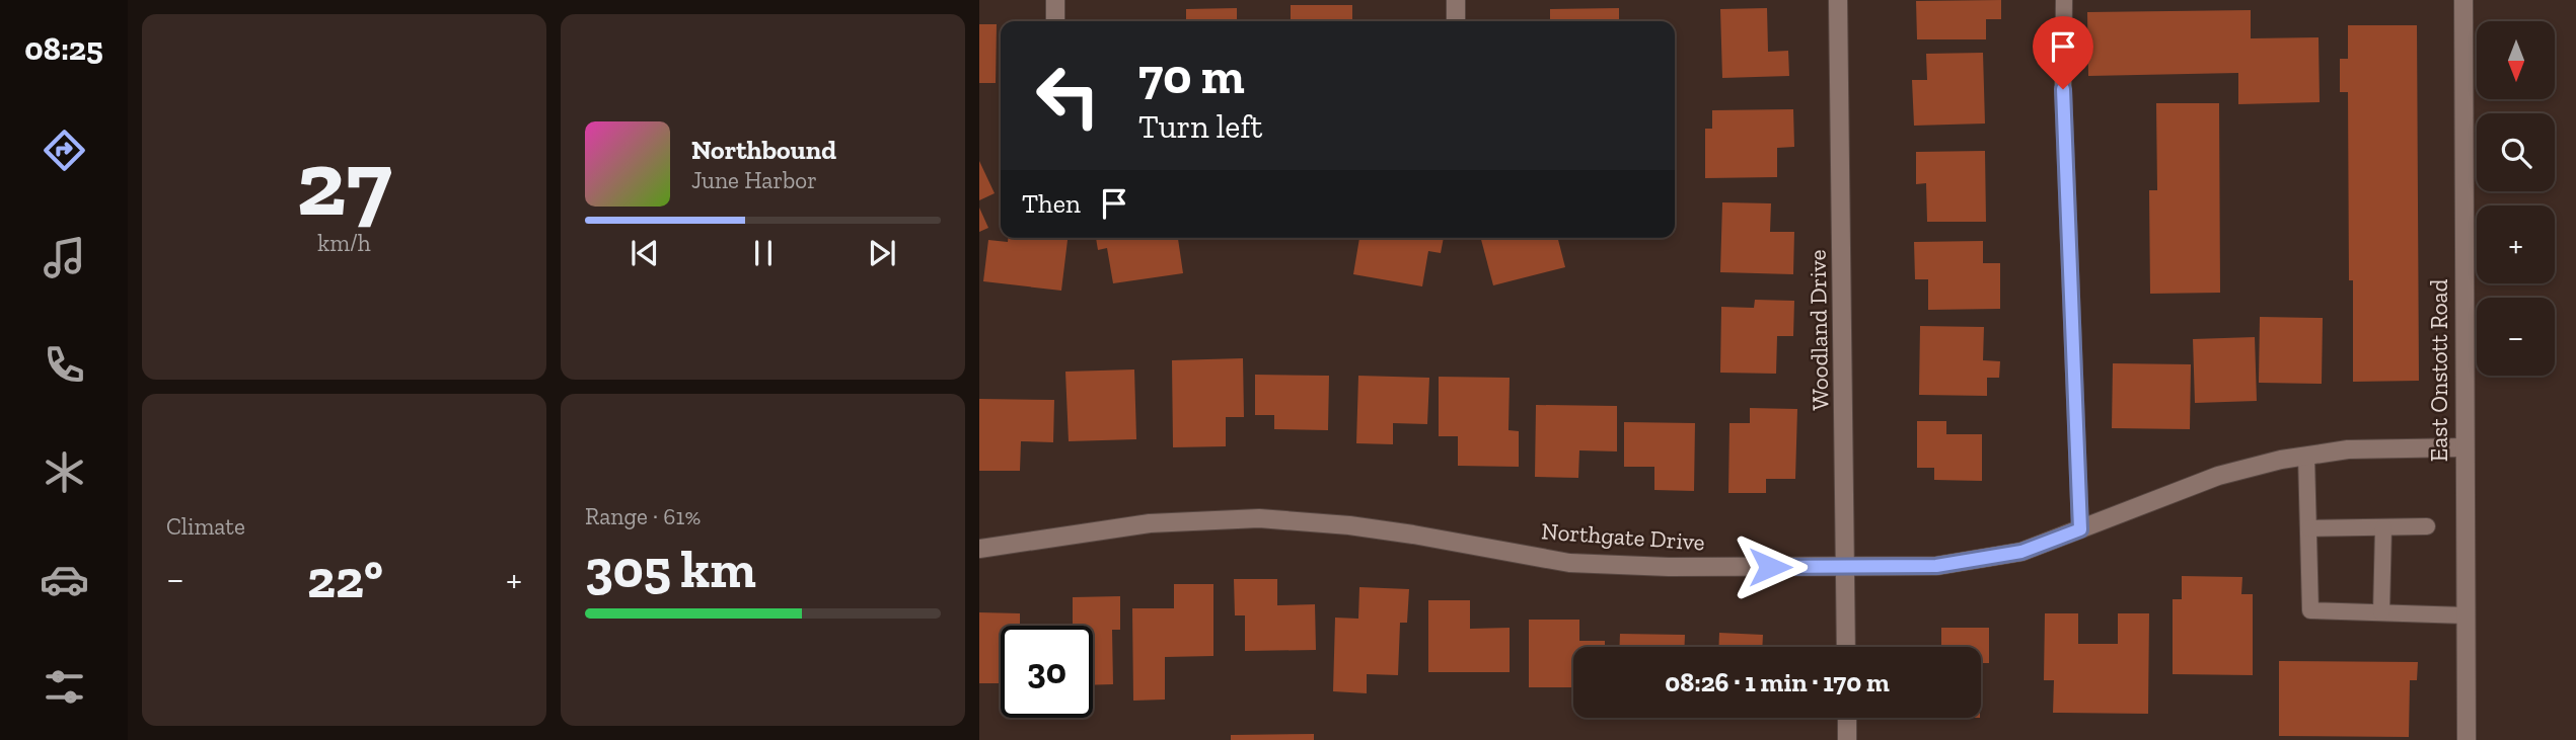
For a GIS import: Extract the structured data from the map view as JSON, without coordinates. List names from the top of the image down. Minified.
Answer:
{"streets":{"street":["Woodland Drive","East Onstott Road","Northgate Drive"]},"crossings":[["Woodland Drive","Northgate Drive"],["East Onstott Road","Northgate Drive"]],"north":"bottom","page":{"tabs":"08:25","tile":[["27","km/h"],"Climate",["Range · 61%","305 km"]],"map_buttons":["+","−"],"turn":["70 m","Turn left"],"song":["Northbound","June Harbor"],"then":"Then","heat":["−","22°","+"],"limit":"30","trip":"08:26 · 1 min · 170 m"}}
